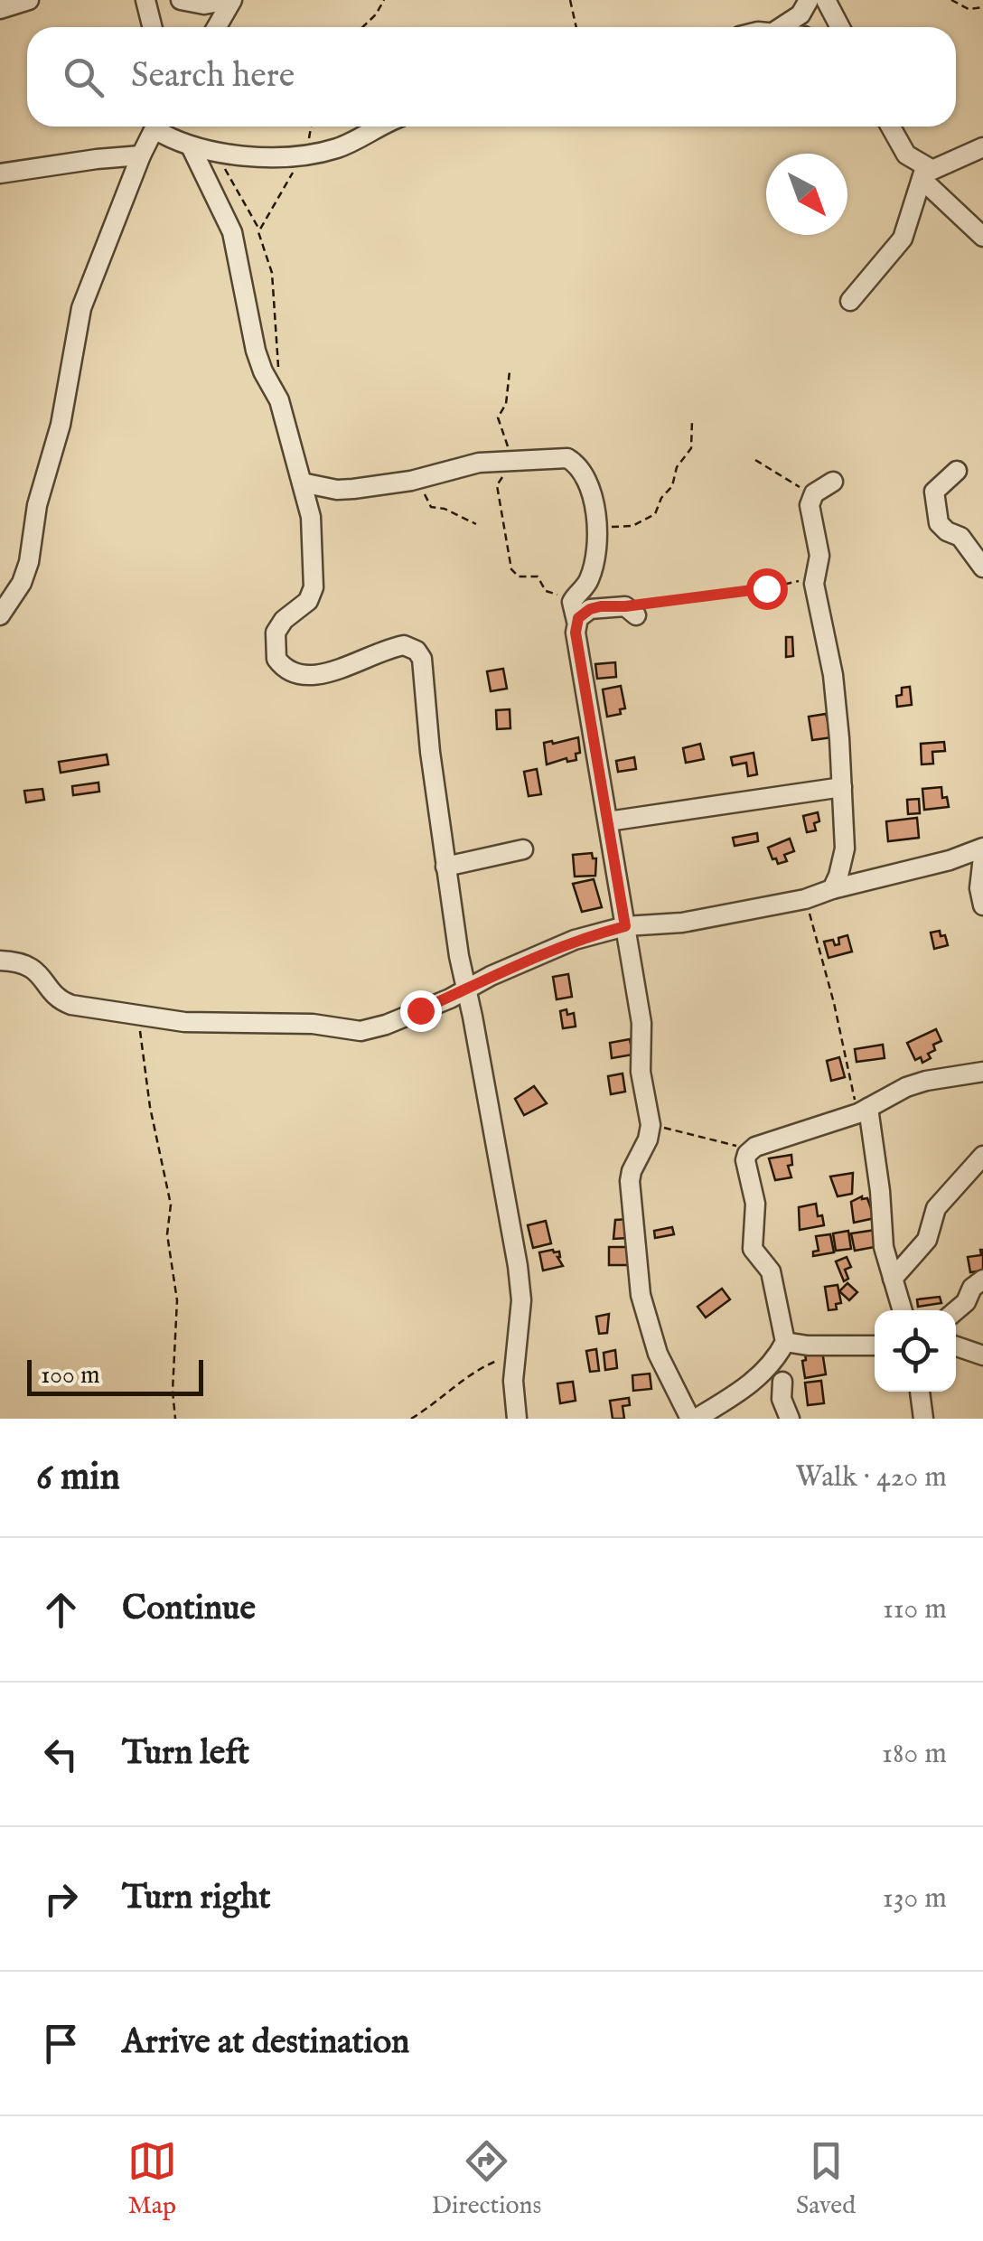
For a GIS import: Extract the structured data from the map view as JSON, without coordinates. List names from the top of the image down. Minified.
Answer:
{"scale_bar":"100 m","north":"bottom right","page":{"search":"Search here","scale":"100 m","heading":["6 min","Walk · 420 m"],"list":[["Continue","110 m"],["Turn left","180 m"],["Turn right","130 m"],"Arrive at destination"],"nav":["Map","Directions","Saved"]}}
